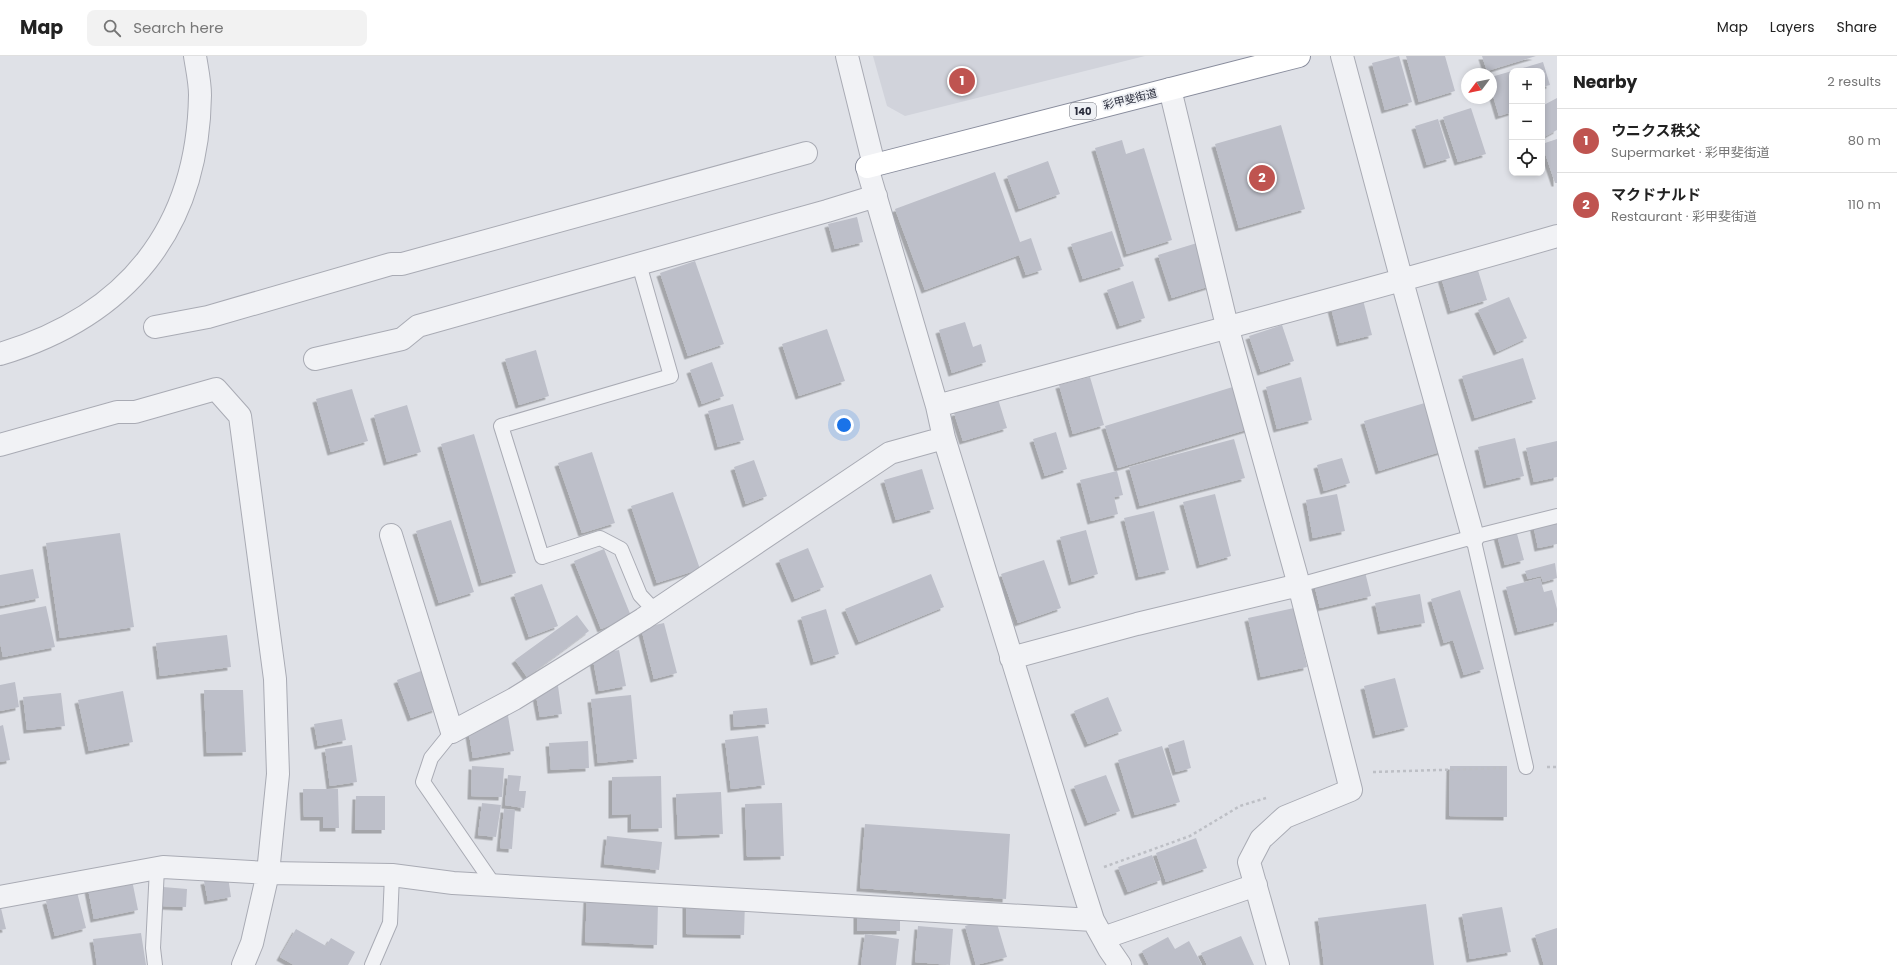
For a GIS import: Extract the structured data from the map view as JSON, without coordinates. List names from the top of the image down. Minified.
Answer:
{"streets":{"highway":["彩甲斐街道","140"]},"north":"bottom left","page":{"header":"Map","search":"Search here","nav":["Map","Layers","Share"],"heading":["Nearby","2 results"],"pins":["1","2"],"map_buttons":["+","−"],"list":[{"mark":"1","name":"ウニクス秩父","note":"Supermarket · 彩甲斐街道","value":"80 m"},{"mark":"2","name":"マクドナルド","note":"Restaurant · 彩甲斐街道","value":"110 m"}]}}
